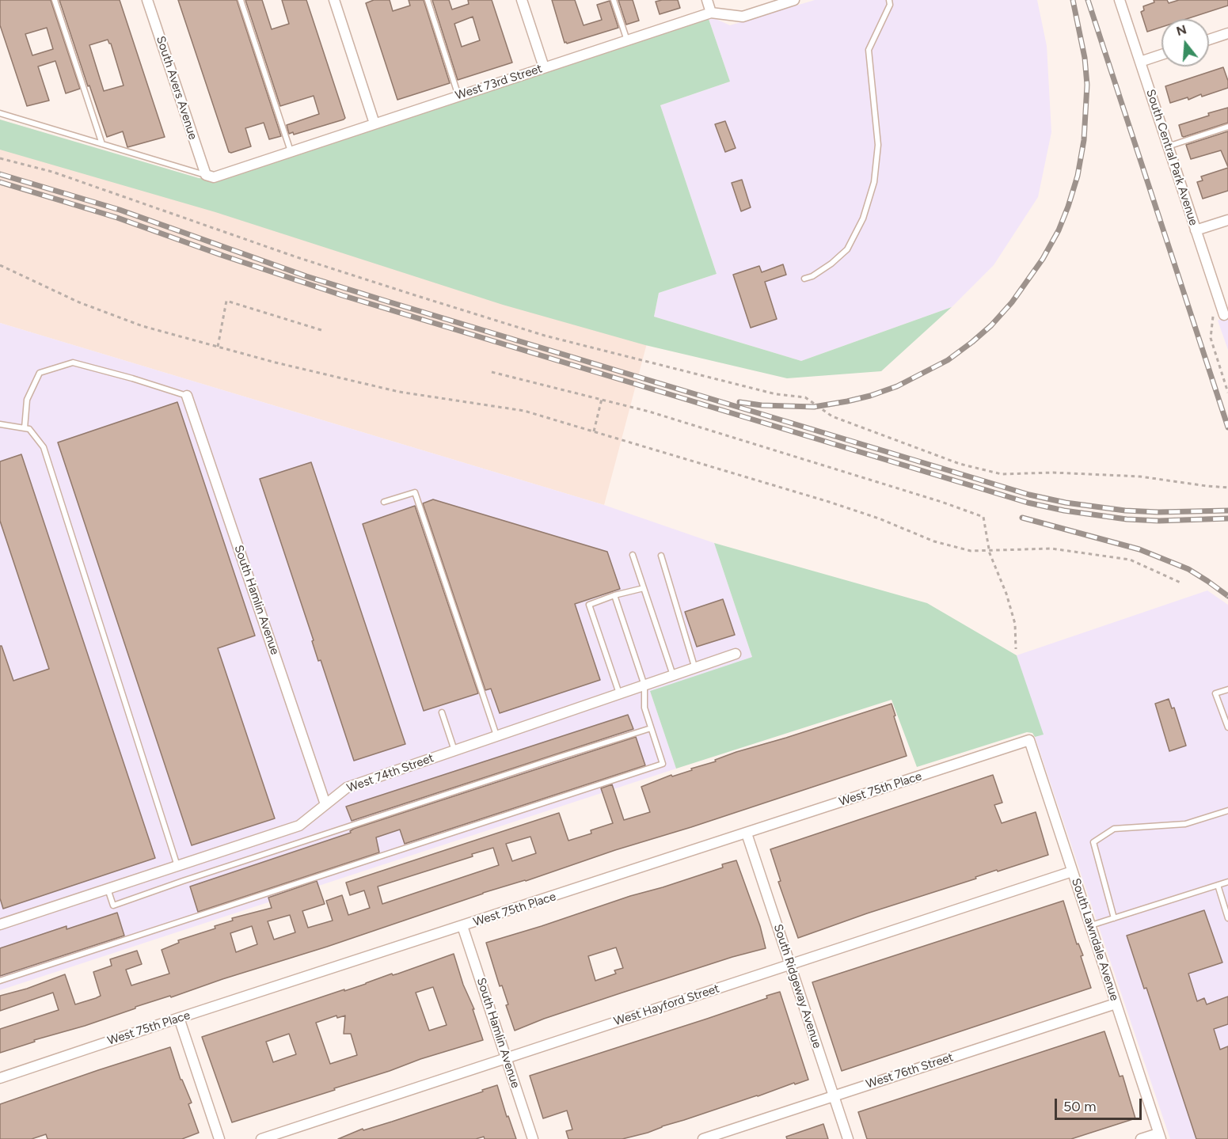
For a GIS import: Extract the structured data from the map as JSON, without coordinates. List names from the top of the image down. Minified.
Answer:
{"streets":{"street":["West 73rd Street","South Avers Avenue","South Central Park Avenue","South Hamlin Avenue","West 74th Street","West 75th Place","South Lawndale Avenue","South Ridgeway Avenue","West Hayford Street","West 76th Street"]},"crossings":[["West 73rd Street","South Avers Avenue"],["South Hamlin Avenue","West 74th Street"],["South Hamlin Avenue","West 75th Place"],["South Hamlin Avenue","West Hayford Street"],["West 75th Place","South Lawndale Avenue"],["West 75th Place","South Ridgeway Avenue"],["South Lawndale Avenue","West Hayford Street"],["South Lawndale Avenue","West 76th Street"],["South Ridgeway Avenue","West Hayford Street"],["South Ridgeway Avenue","West 76th Street"]],"scale_bar":"50 m","north":"top"}
